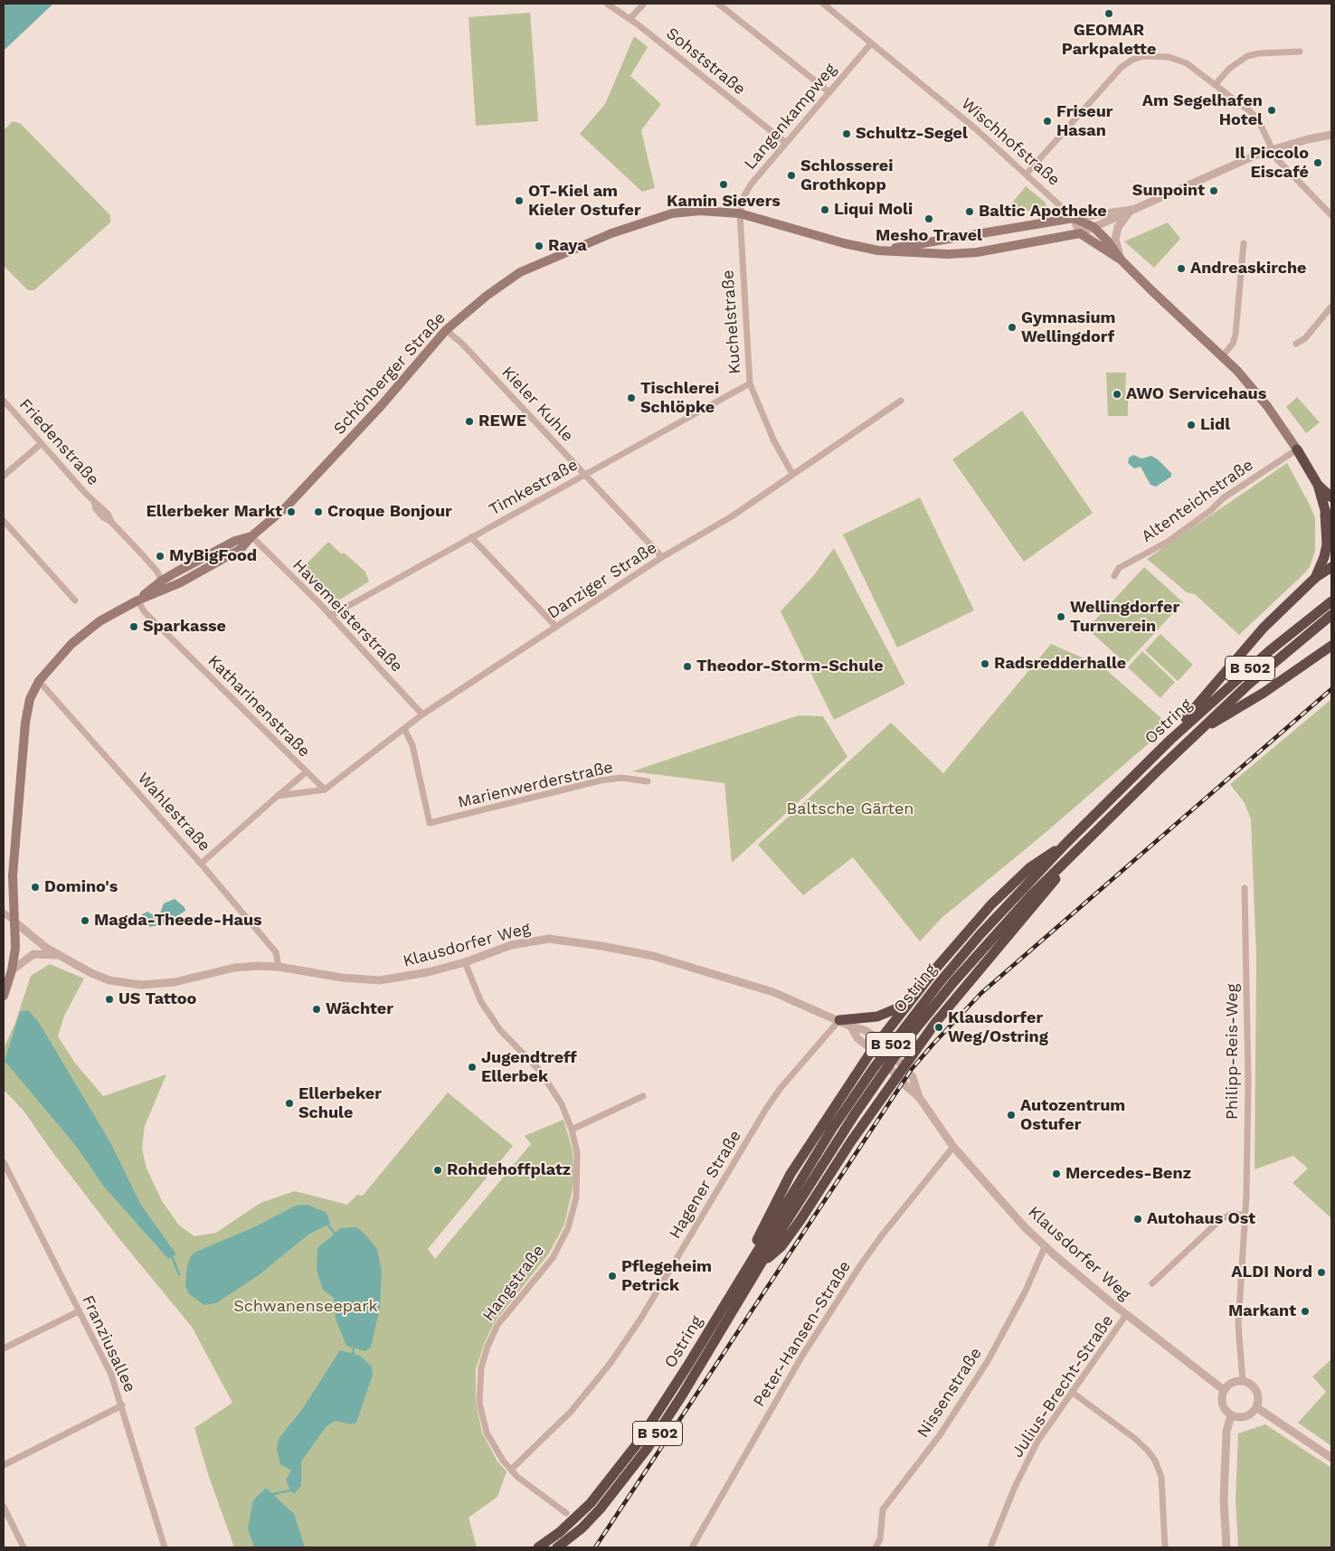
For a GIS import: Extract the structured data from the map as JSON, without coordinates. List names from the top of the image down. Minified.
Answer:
{"streets":{"highway":["B 502","Ostring"],"main road":["Wischhofstraße","Schönberger Straße"],"street":["Sohststraße","Langenkampweg","Kuchelstraße","Kieler Kuhle","Friedenstraße","Timkestraße","Altenteichstraße","Danziger Straße","Havemeisterstraße","Katharinenstraße","Marienwerderstraße","Wahlestraße","Klausdorfer Weg","Philipp-Reis-Weg","Hagener Straße","Hangstraße","Peter-Hansen-Straße","Franziusallee","Julius-Brecht-Straße","Nissenstraße"]},"crossings":[["Sohststraße","Langenkampweg"],["Langenkampweg","Wischhofstraße"],["Langenkampweg","Kuchelstraße"],["Langenkampweg","Schönberger Straße"],["Wischhofstraße","Schönberger Straße"],["Wischhofstraße","Altenteichstraße"],["Kuchelstraße","Schönberger Straße"],["Kuchelstraße","Timkestraße"],["Kuchelstraße","Danziger Straße"],["Schönberger Straße","Kieler Kuhle"],["Schönberger Straße","Friedenstraße"],["Schönberger Straße","Havemeisterstraße"],["Schönberger Straße","Katharinenstraße"],["Schönberger Straße","Wahlestraße"],["Kieler Kuhle","Timkestraße"],["Kieler Kuhle","Danziger Straße"],["Timkestraße","Havemeisterstraße"],["Danziger Straße","Havemeisterstraße"],["Danziger Straße","Katharinenstraße"],["Danziger Straße","Marienwerderstraße"],["Wahlestraße","Klausdorfer Weg"],["Klausdorfer Weg","Philipp-Reis-Weg"],["Klausdorfer Weg","Hagener Straße"],["Klausdorfer Weg","Hangstraße"],["Klausdorfer Weg","Peter-Hansen-Straße"],["Klausdorfer Weg","Julius-Brecht-Straße"],["Klausdorfer Weg","Nissenstraße"],["Hagener Straße","Hangstraße"]],"parks":["Baltsche Gärten","Schwanenseepark"],"places":["GEOMAR Parkpalette","Am Segelhafen Hotel","Friseur Hasan","Schultz-Segel","Il Piccolo Eiscafé","Schlosserei Grothkopp","Kamin Sievers","Sunpoint","OT-Kiel am Kieler Ostufer","Liqui Moli","Baltic Apotheke","Mesho Travel","Raya","Andreaskirche","Gymnasium Wellingdorf","AWO Servicehaus","Tischlerei Schlöpke","REWE","Lidl","Ellerbeker Markt","Croque Bonjour","MyBigFood","Wellingdorfer Turnverein","Sparkasse","Radsredderhalle","Theodor-Storm-Schule","Domino's","Magda-Theede-Haus","US Tattoo","Wächter","Klausdorfer Weg/Ostring","Jugendtreff Ellerbek","Ellerbeker Schule","Autozentrum Ostufer","Rohdehoffplatz","Mercedes-Benz","Autohaus Ost","ALDI Nord","Pflegeheim Petrick","Markant"]}
